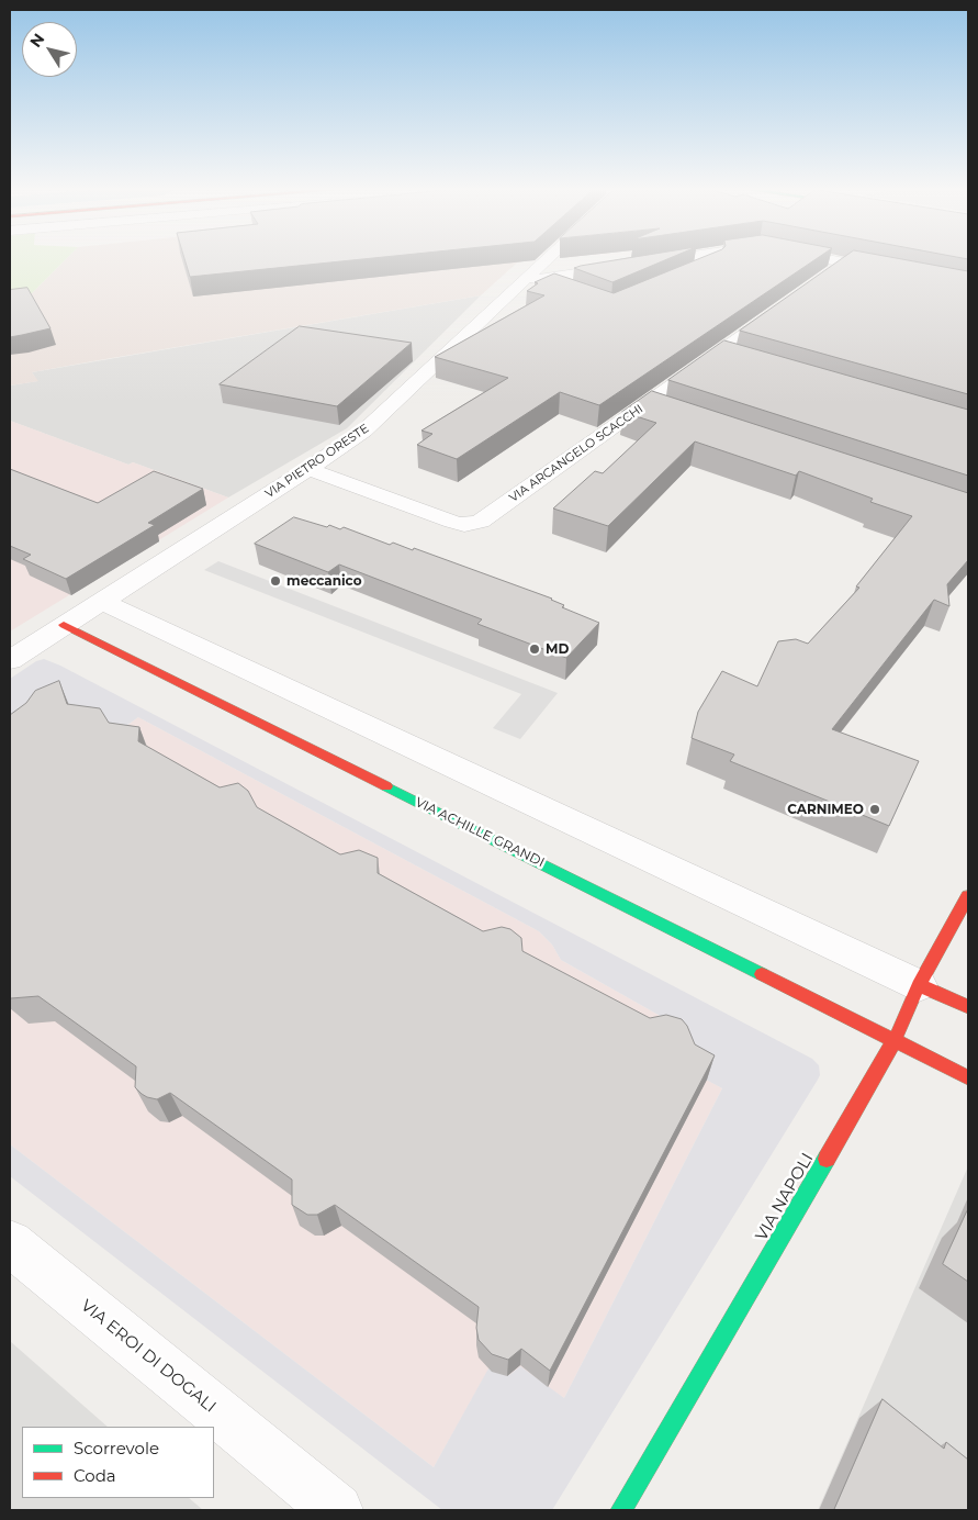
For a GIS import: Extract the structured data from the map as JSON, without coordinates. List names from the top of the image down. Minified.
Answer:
{"streets":{"main road":["VIA ACHILLE GRANDI","VIA NAPOLI"],"street":["VIA ARCANGELO SCACCHI","VIA PIETRO ORESTE","VIA EROI DI DOGALI"]},"crossings":[["VIA ARCANGELO SCACCHI","VIA PIETRO ORESTE"],["VIA PIETRO ORESTE","VIA ACHILLE GRANDI"],["VIA ACHILLE GRANDI","VIA NAPOLI"]],"places":["meccanico","MD","CARNIMEO"],"legend":["Scorrevole","Coda"],"north":"top left"}
